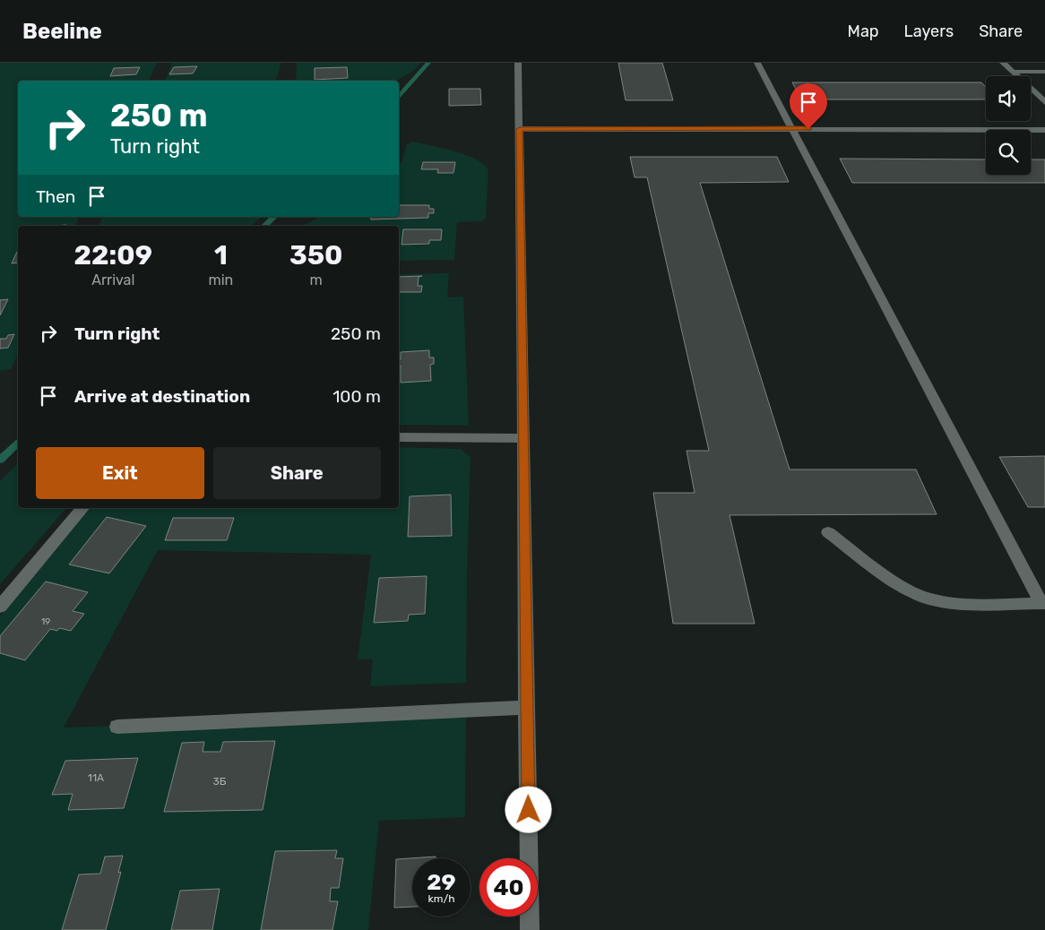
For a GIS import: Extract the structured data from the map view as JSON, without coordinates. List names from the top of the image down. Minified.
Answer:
{"house_numbers":["19","11А","3Б"],"page":{"header":"Beeline","nav":["Map","Layers","Share"],"turn":["250 m","Turn right"],"then":"Then","eta":["22:09","Arrival","1","min","350","m"],"list":[{"name":"Turn right","value":"250 m"},{"name":"Arrive at destination","value":"100 m"}],"buttons":["Exit","Share"],"speed":"29 km/h","limit":"40"}}
